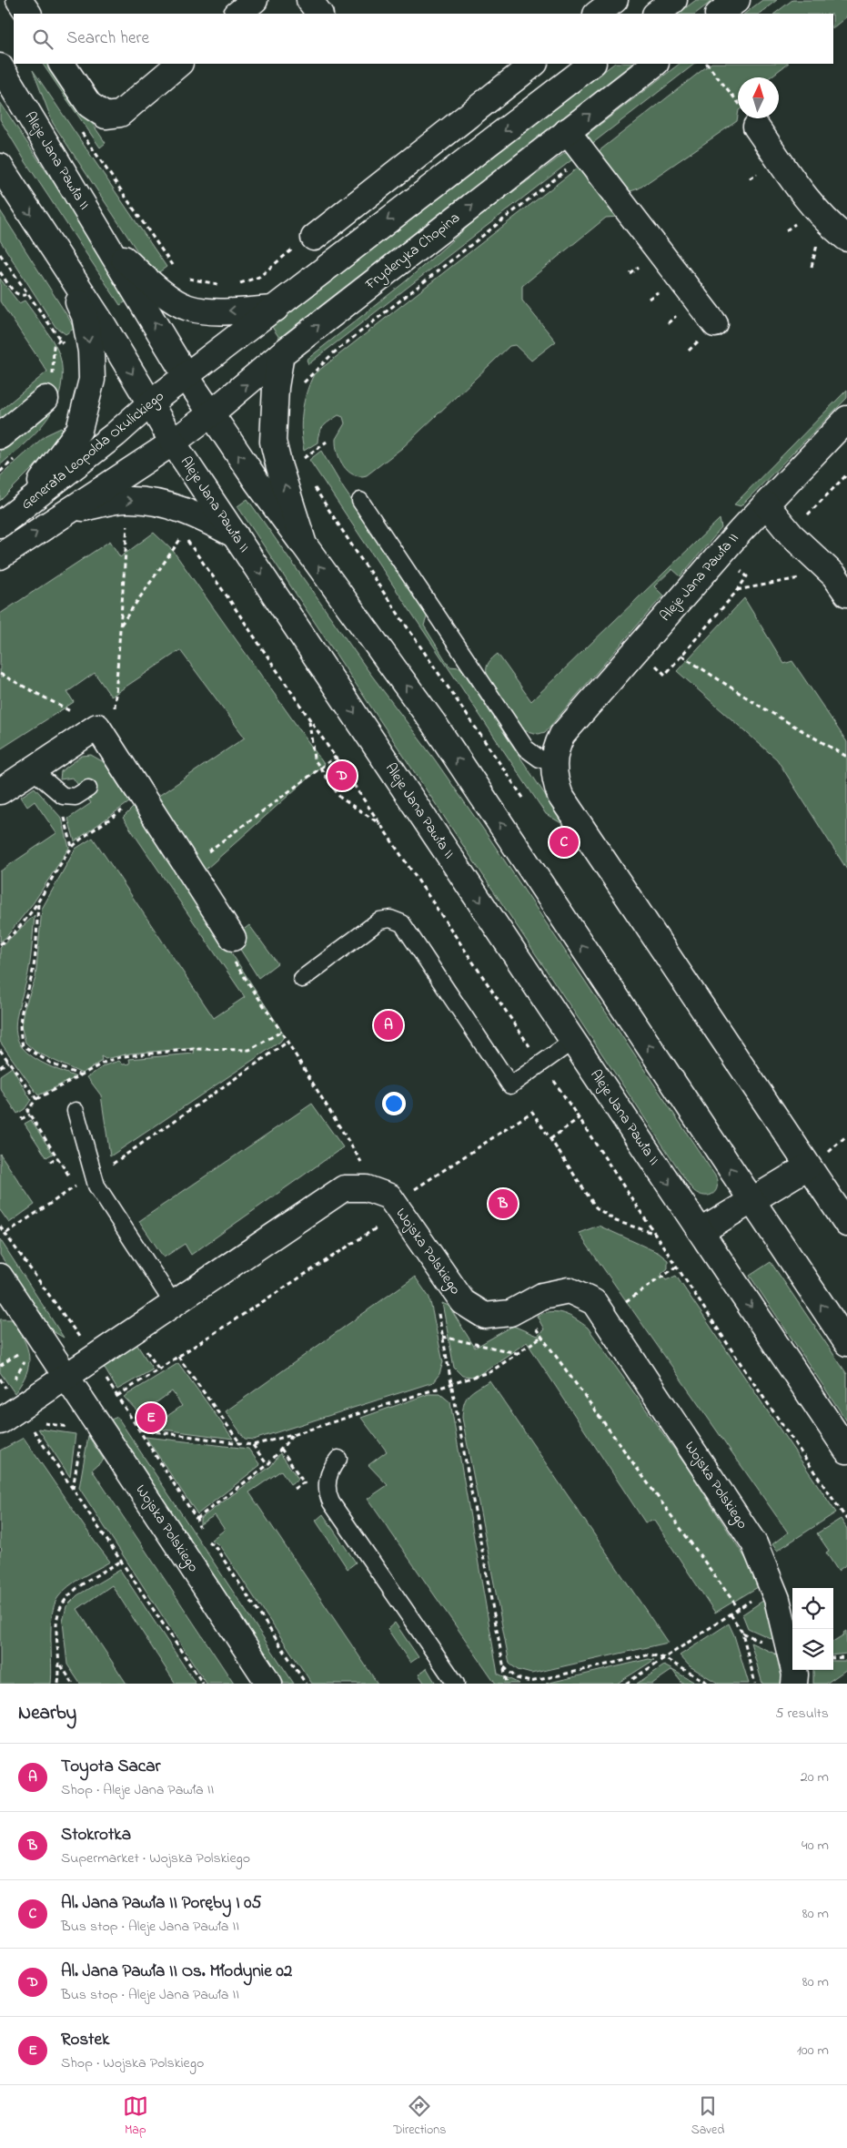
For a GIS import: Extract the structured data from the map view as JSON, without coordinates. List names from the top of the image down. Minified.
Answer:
{"streets":{"street":["Aleje Jana Pawła II","Fryderyka Chopina","Generała Leopolda Okulickiego","Wojska Polskiego"]},"crossings":[["Aleje Jana Pawła II","Fryderyka Chopina"],["Aleje Jana Pawła II","Generała Leopolda Okulickiego"],["Fryderyka Chopina","Generała Leopolda Okulickiego"]],"north":"top","page":{"search":"Search here","pins":["D","C","A","B","E"],"heading":["Nearby","5 results"],"list":[{"mark":"A","name":"Toyota Sacar","note":"Shop · Aleje Jana Pawła II","value":"20 m"},{"mark":"B","name":"Stokrotka","note":"Supermarket · Wojska Polskiego","value":"40 m"},{"mark":"C","name":"Al. Jana Pawła II Poręby I 05","note":"Bus stop · Aleje Jana Pawła II","value":"80 m"},{"mark":"D","name":"Al. Jana Pawła II Os. Młodynie 02","note":"Bus stop · Aleje Jana Pawła II","value":"80 m"},{"mark":"E","name":"Rostek","note":"Shop · Wojska Polskiego","value":"100 m"}],"nav":["Map","Directions","Saved"]}}
